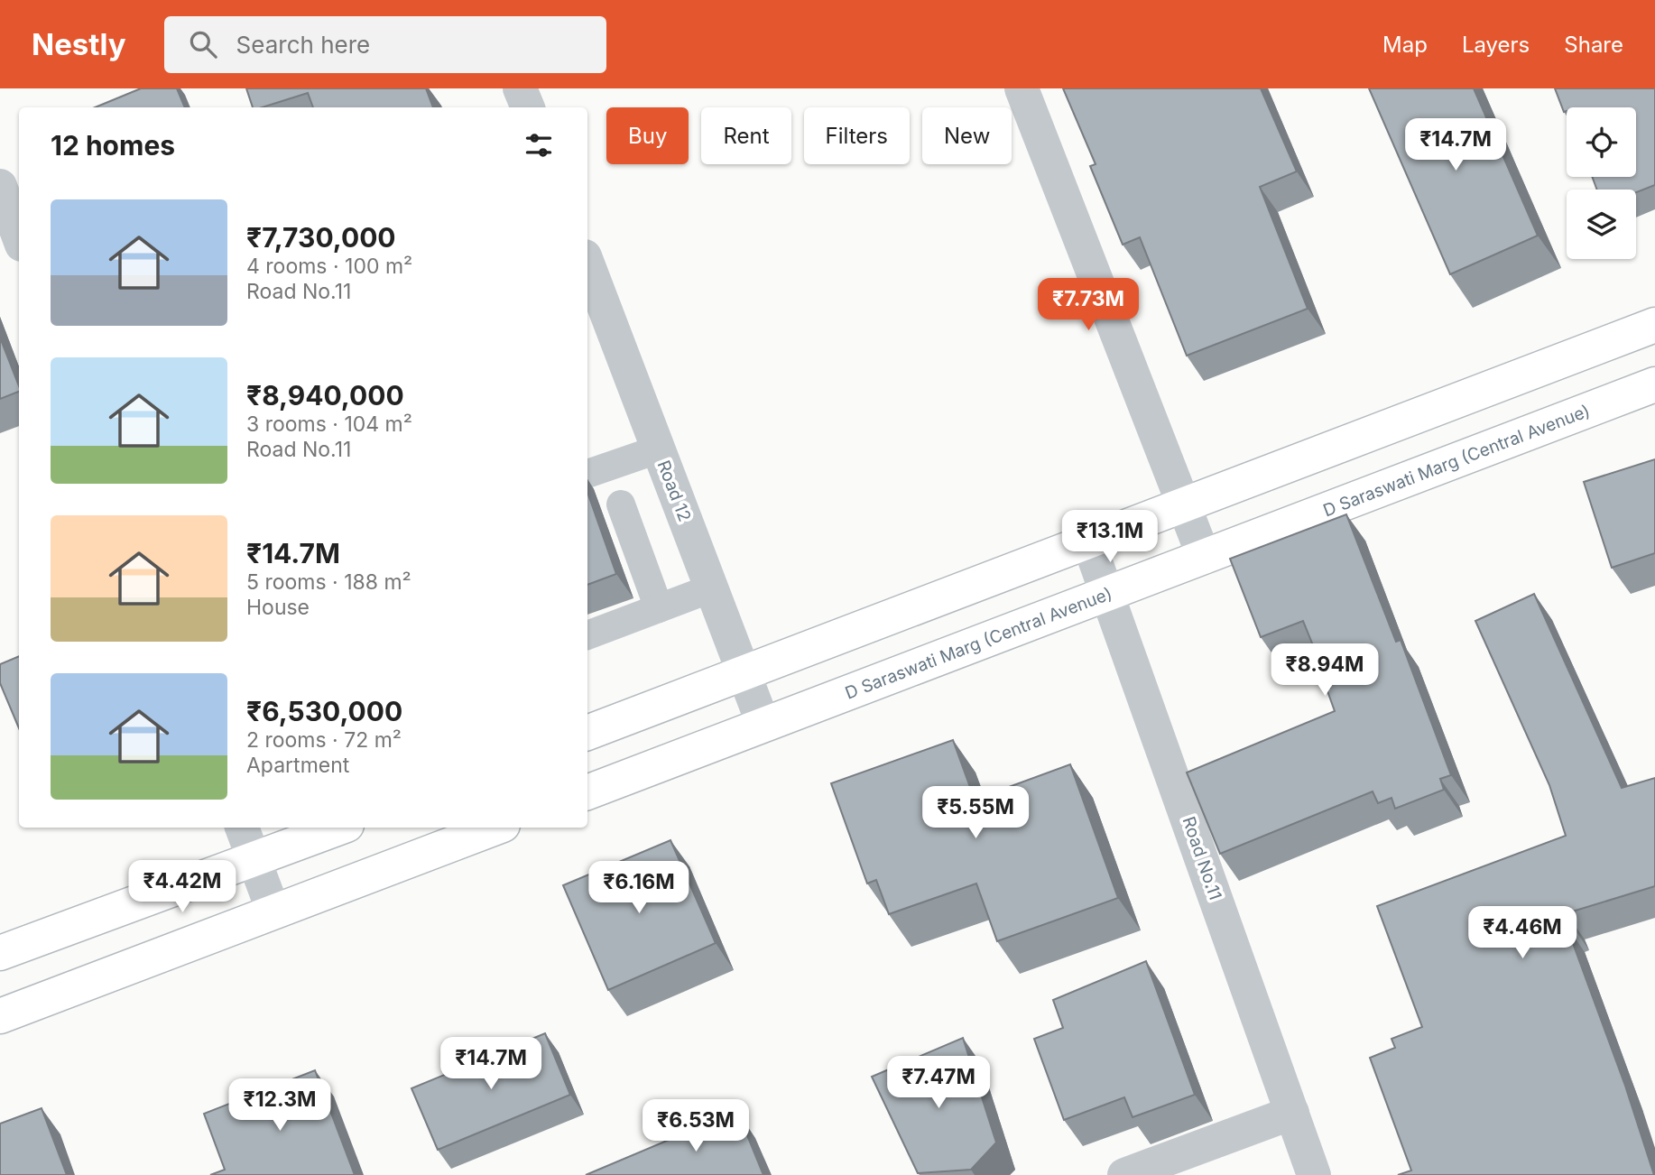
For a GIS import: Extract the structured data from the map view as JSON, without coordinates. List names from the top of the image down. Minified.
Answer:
{"streets":{"main road":["D Saraswati Marg (Central Avenue)"],"street":["Road 12","Road No.11"]},"crossings":[["D Saraswati Marg (Central Avenue)","Road 12"],["D Saraswati Marg (Central Avenue)","Road No.11"]],"page":{"header":"Nestly","search":"Search here","nav":["Map","Layers","Share"],"chip":["Buy","Rent","Filters","New"],"heading":"12 homes","price":["₹14.7M","₹7.73M","₹13.1M","₹8.94M","₹5.55M","₹4.42M","₹6.16M","₹4.46M","₹14.7M","₹7.47M","₹12.3M","₹6.53M"],"list":[{"name":"₹7,730,000","note":"4 rooms · 100 m² · Road No.11"},{"name":"₹8,940,000","note":"3 rooms · 104 m² · Road No.11"},{"name":"₹14.7M","note":"5 rooms · 188 m² · House"},{"name":"₹6,530,000","note":"2 rooms · 72 m² · Apartment"}]}}
